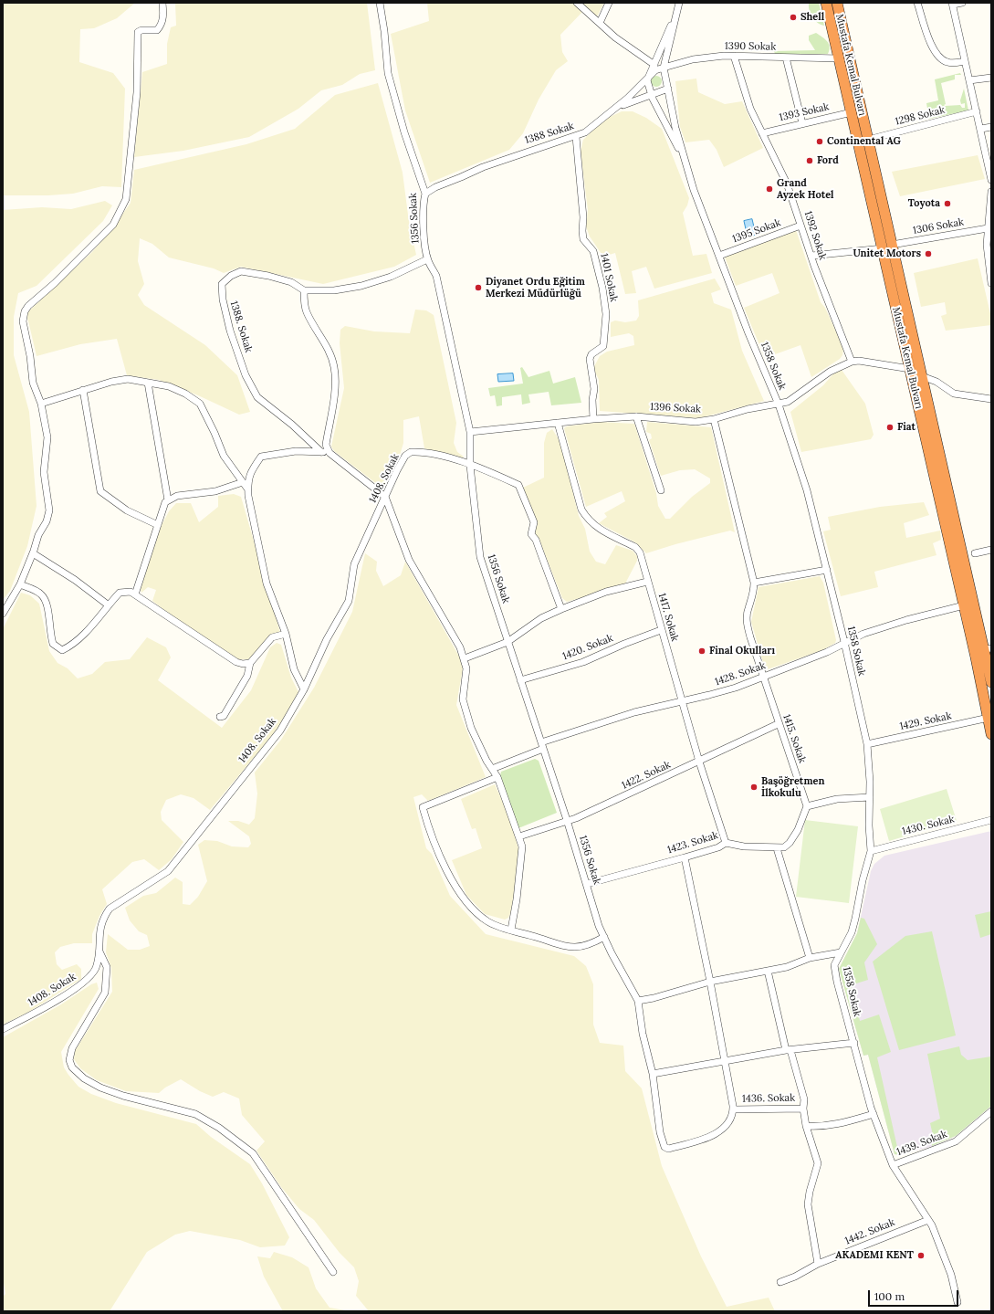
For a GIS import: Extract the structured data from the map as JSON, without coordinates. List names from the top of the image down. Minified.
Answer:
{"streets":{"highway":["Mustafa Kemal Bulvarı"],"street":["1390 Sokak","1393 Sokak","1298 Sokak","1388 Sokak","1356 Sokak","1306 Sokak","1395 Sokak","1392 Sokak","1401 Sokak","1388. Sokak","1358 Sokak","1396 Sokak","1408. Sokak","1417. Sokak","1420. Sokak","1428. Sokak","1429. Sokak","1415. Sokak","1422. Sokak","1430. Sokak","1423. Sokak","1436. Sokak","1439. Sokak","1442. Sokak"]},"crossings":[["1390 Sokak","Mustafa Kemal Bulvarı"],["1390 Sokak","1388 Sokak"],["1390 Sokak","1392 Sokak"],["1390 Sokak","1358 Sokak"],["Mustafa Kemal Bulvarı","1393 Sokak"],["Mustafa Kemal Bulvarı","1298 Sokak"],["Mustafa Kemal Bulvarı","1306 Sokak"],["Mustafa Kemal Bulvarı","1396 Sokak"],["Mustafa Kemal Bulvarı","1428. Sokak"],["Mustafa Kemal Bulvarı","1429. Sokak"],["1393 Sokak","1392 Sokak"],["1388 Sokak","1356 Sokak"],["1388 Sokak","1401 Sokak"],["1388 Sokak","1358 Sokak"],["1356 Sokak","1388. Sokak"],["1356 Sokak","1396 Sokak"],["1356 Sokak","1408. Sokak"],["1356 Sokak","1420. Sokak"],["1356 Sokak","1428. Sokak"],["1356 Sokak","1422. Sokak"],["1356 Sokak","1423. Sokak"],["1356 Sokak","1436. Sokak"],["1306 Sokak","1392 Sokak"],["1395 Sokak","1392 Sokak"],["1395 Sokak","1358 Sokak"],["1392 Sokak","1396 Sokak"],["1401 Sokak","1396 Sokak"],["1358 Sokak","1396 Sokak"],["1358 Sokak","1428. Sokak"],["1358 Sokak","1429. Sokak"],["1358 Sokak","1430. Sokak"],["1358 Sokak","1439. Sokak"],["1358 Sokak","1442. Sokak"],["1396 Sokak","1417. Sokak"],["1417. Sokak","1420. Sokak"],["1417. Sokak","1428. Sokak"],["1417. Sokak","1422. Sokak"],["1417. Sokak","1423. Sokak"],["1428. Sokak","1415. Sokak"],["1415. Sokak","1422. Sokak"],["1436. Sokak","1442. Sokak"]],"places":["Shell","Continental AG","Ford","Grand Ayzek Hotel","Toyota","Unitet Motors","Diyanet Ordu Eğitim Merkezi Müdürlüğü","Fiat","Final Okulları","Başöğretmen İlkokulu","AKADEMI KENT"],"scale_bar":"100 m"}
